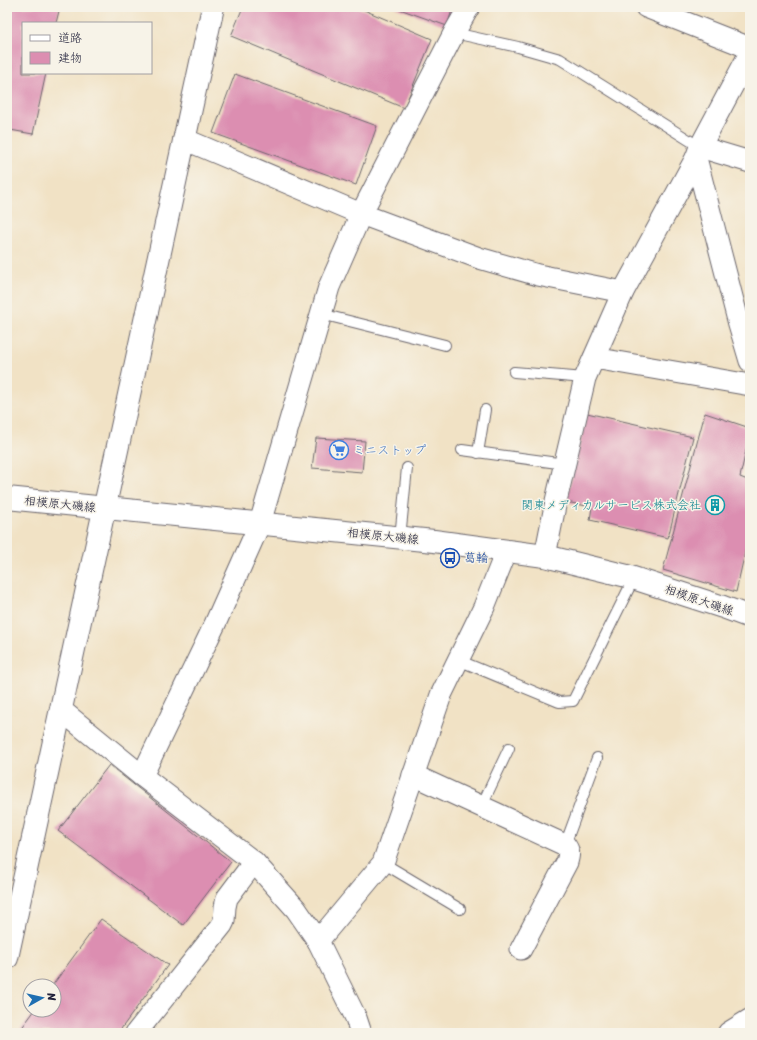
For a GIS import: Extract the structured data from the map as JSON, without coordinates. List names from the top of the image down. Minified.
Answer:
{"streets":{"street":["相模原大磯線"]},"places":{"supermarket":["ミニストップ"],"building":["関東メディカルサービス株式会社"],"bus stop":["葛輪"]},"legend":["道路","建物"],"north":"right"}
